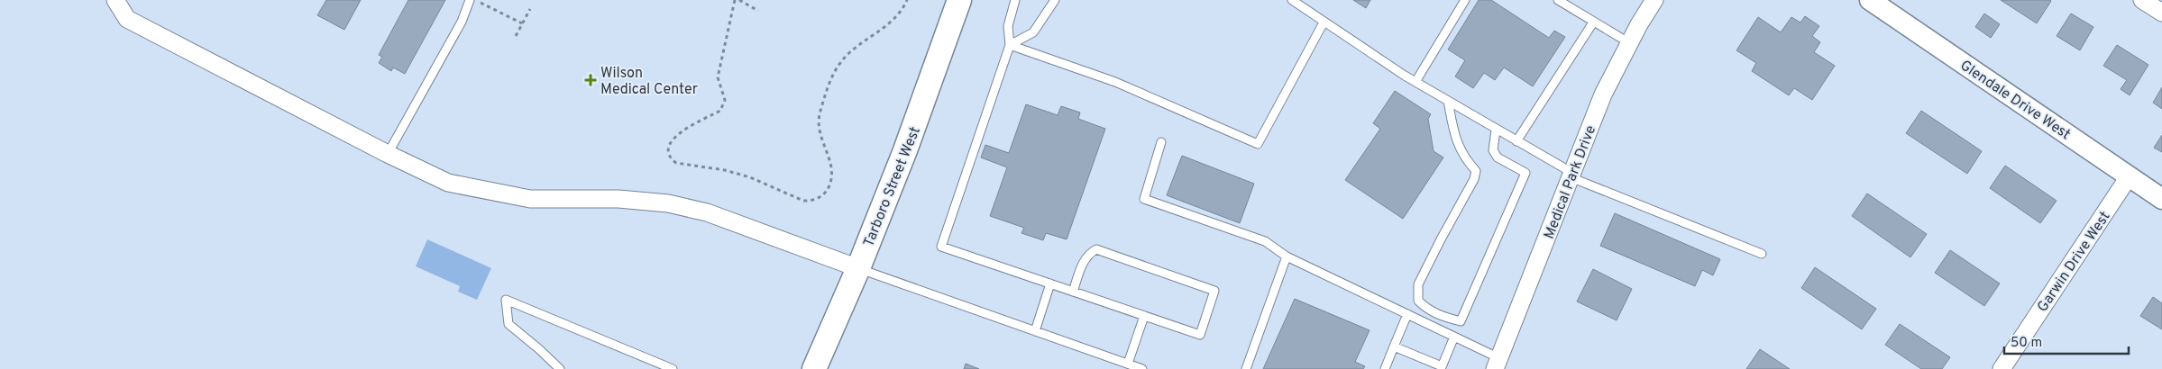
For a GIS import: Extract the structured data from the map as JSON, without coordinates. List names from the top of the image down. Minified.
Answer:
{"streets":{"main road":["Tarboro Street West"],"street":["Glendale Drive West","Medical Park Drive","Garwin Drive West"]},"crossings":[["Glendale Drive West","Garwin Drive West"]],"places":{"health":["Wilson Medical Center"]},"scale_bar":"50 m"}
